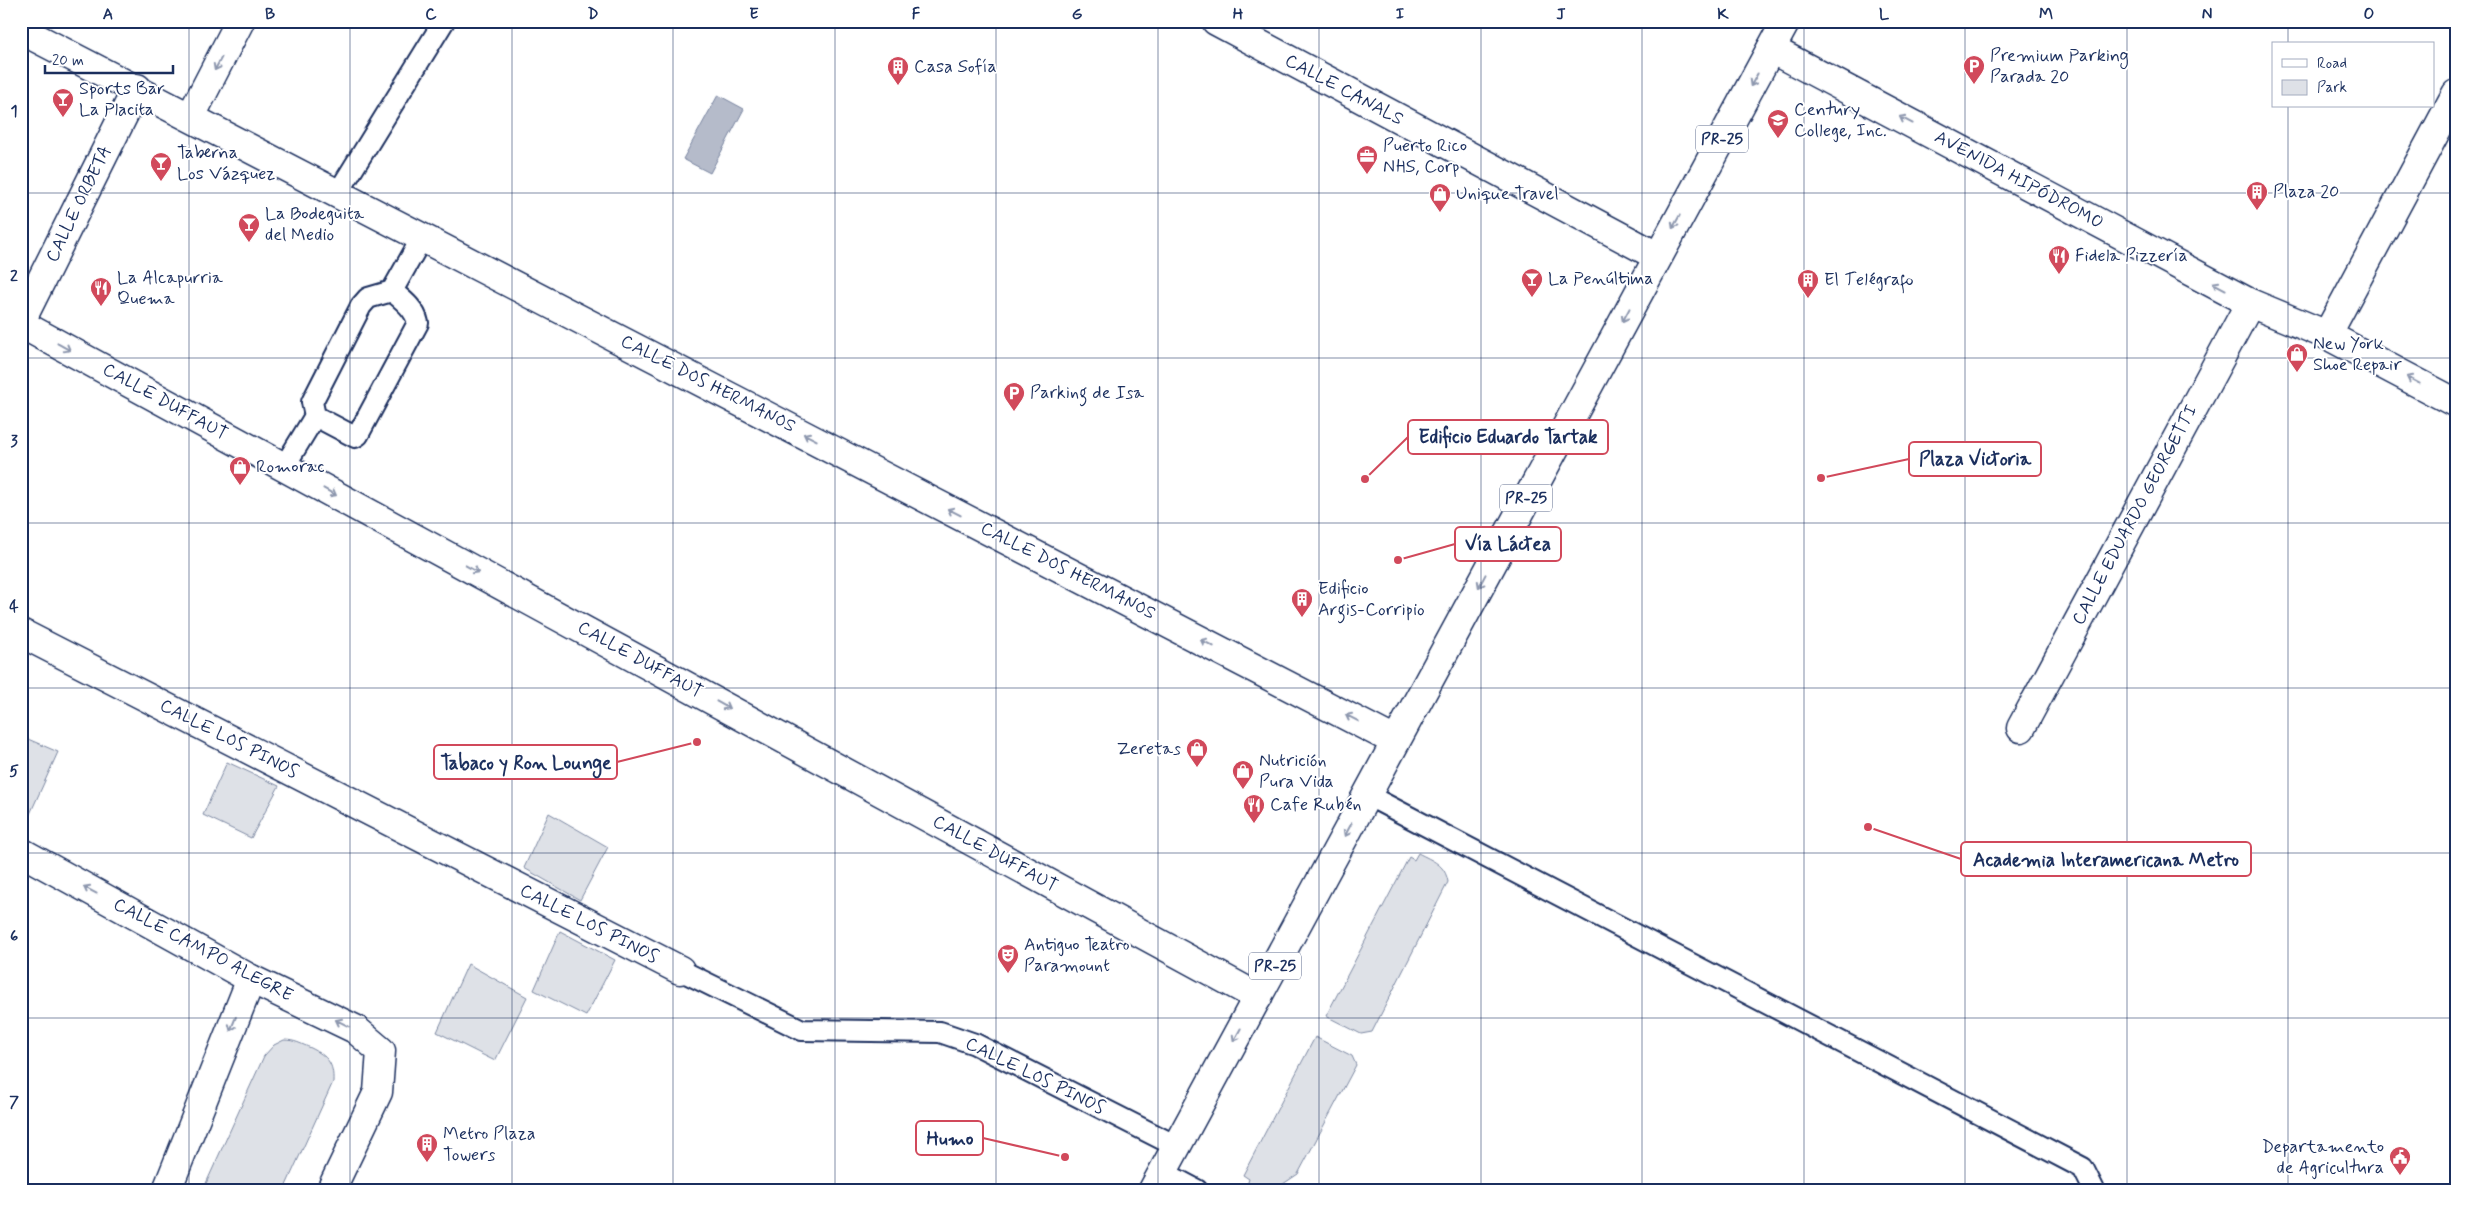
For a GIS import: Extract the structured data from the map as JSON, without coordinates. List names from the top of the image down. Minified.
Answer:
{"streets":{"street":["CALLE CANALS","PR-25","AVENIDA HIPÓDROMO","CALLE ORBETA","CALLE DOS HERMANOS","CALLE DUFFAUT","CALLE EDUARDO GEORGETTI","CALLE LOS PINOS","CALLE CAMPO ALEGRE"]},"crossings":[["CALLE CANALS","PR-25"],["PR-25","AVENIDA HIPÓDROMO"],["PR-25","CALLE DOS HERMANOS"],["PR-25","CALLE DUFFAUT"],["PR-25","CALLE LOS PINOS"],["AVENIDA HIPÓDROMO","CALLE EDUARDO GEORGETTI"],["CALLE ORBETA","CALLE DOS HERMANOS"],["CALLE ORBETA","CALLE DUFFAUT"]],"one_way":["AVENIDA HIPÓDROMO","CALLE DOS HERMANOS","CALLE DUFFAUT","CALLE CAMPO ALEGRE"],"places":{"parking":["Premium Parking Parada 20","Parking de Isa"],"building":["Casa Sofía","Plaza 20","El Telégrafo","Edificio Argis-Corripio","Metro Plaza Towers"],"bar":["Sports Bar La Placita","Taberna Los Vázquez","La Bodeguita del Medio","La Penúltima"],"school or university":["Century College, Inc."],"office":["Puerto Rico NHS, Corp"],"shop":["Unique Travel","New York Shoe Repair","Romorac","Zeretas","Nutrición Pura Vida"],"restaurant":["Fidela Pizzería","La Alcapurria Quema","Cafe Rubén"],"other":["Plaza Victoria","Edificio Eduardo Tartak","Vía Láctea","Tabaco y Ron Lounge","Academia Interamericana Metro","Humo"],"theatre":["Antiguo Teatro Paramount"],"public building":["Departamento de Agricultura"]},"legend":["Road","Park"],"scale_bar":"20 m","grid":{"columns":["A","B","C","D","E","F","G","H","I","J","K","L","M","N","O"],"rows":["1","2","3","4","5","6","7"]}}
